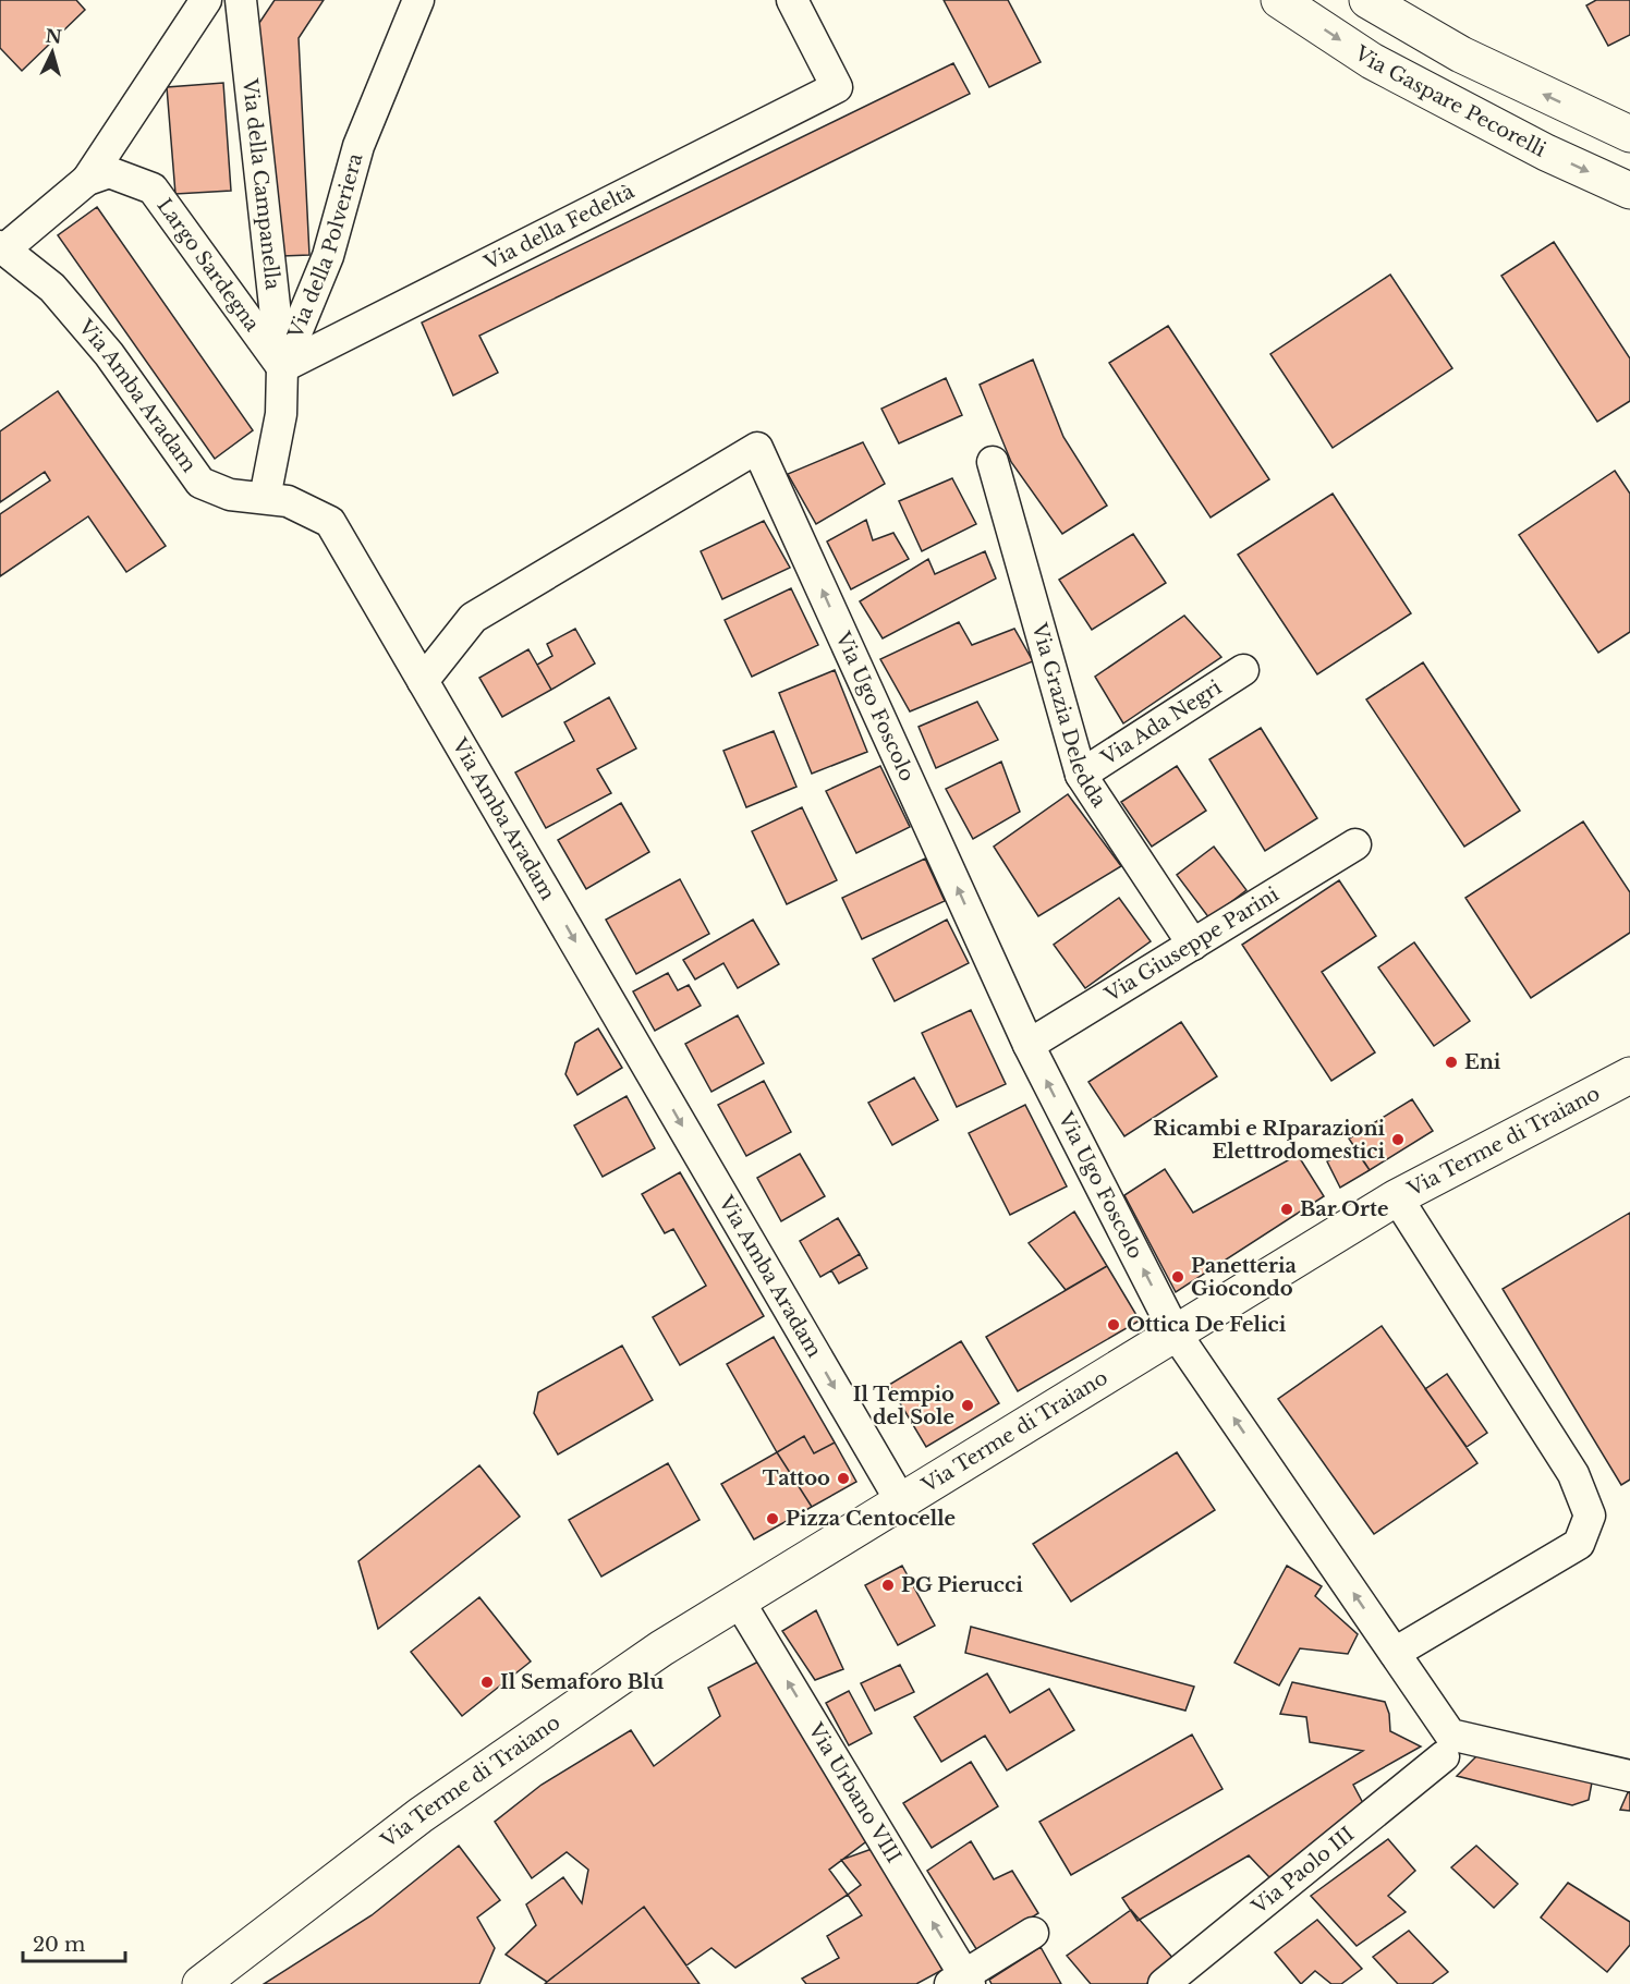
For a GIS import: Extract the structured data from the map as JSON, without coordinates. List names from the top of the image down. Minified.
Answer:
{"streets":{"main road":["Via Gaspare Pecorelli","Via Terme di Traiano"],"street":["Via della Campanella","Via della Fedeltà","Via della Polveriera","Largo Sardegna","Via Amba Aradam","Via Ugo Foscolo","Via Grazia Deledda","Via Ada Negri","Via Giuseppe Parini","Via Urbano VIII","Via Paolo III"]},"crossings":[["Via della Campanella","Via della Fedeltà"],["Via della Campanella","Via della Polveriera"],["Via della Campanella","Largo Sardegna"],["Via della Fedeltà","Via della Polveriera"],["Via della Fedeltà","Largo Sardegna"],["Via della Polveriera","Largo Sardegna"],["Via della Polveriera","Via Amba Aradam"],["Via Amba Aradam","Via Ugo Foscolo"],["Via Amba Aradam","Via Terme di Traiano"],["Via Ugo Foscolo","Via Giuseppe Parini"],["Via Ugo Foscolo","Via Terme di Traiano"],["Via Grazia Deledda","Via Ada Negri"],["Via Grazia Deledda","Via Giuseppe Parini"],["Via Terme di Traiano","Via Urbano VIII"]],"one_way":["Via Amba Aradam","Via Urbano VIII"],"places":["Eni","Ricambi e RIparazioni Elettrodomestici","Bar Orte","Panetteria Giocondo","Ottica De Felici","Il Tempio del Sole","Tattoo","Pizza Centocelle","PG Pierucci","Il Semaforo Blu"],"scale_bar":"20 m","north":"top"}
